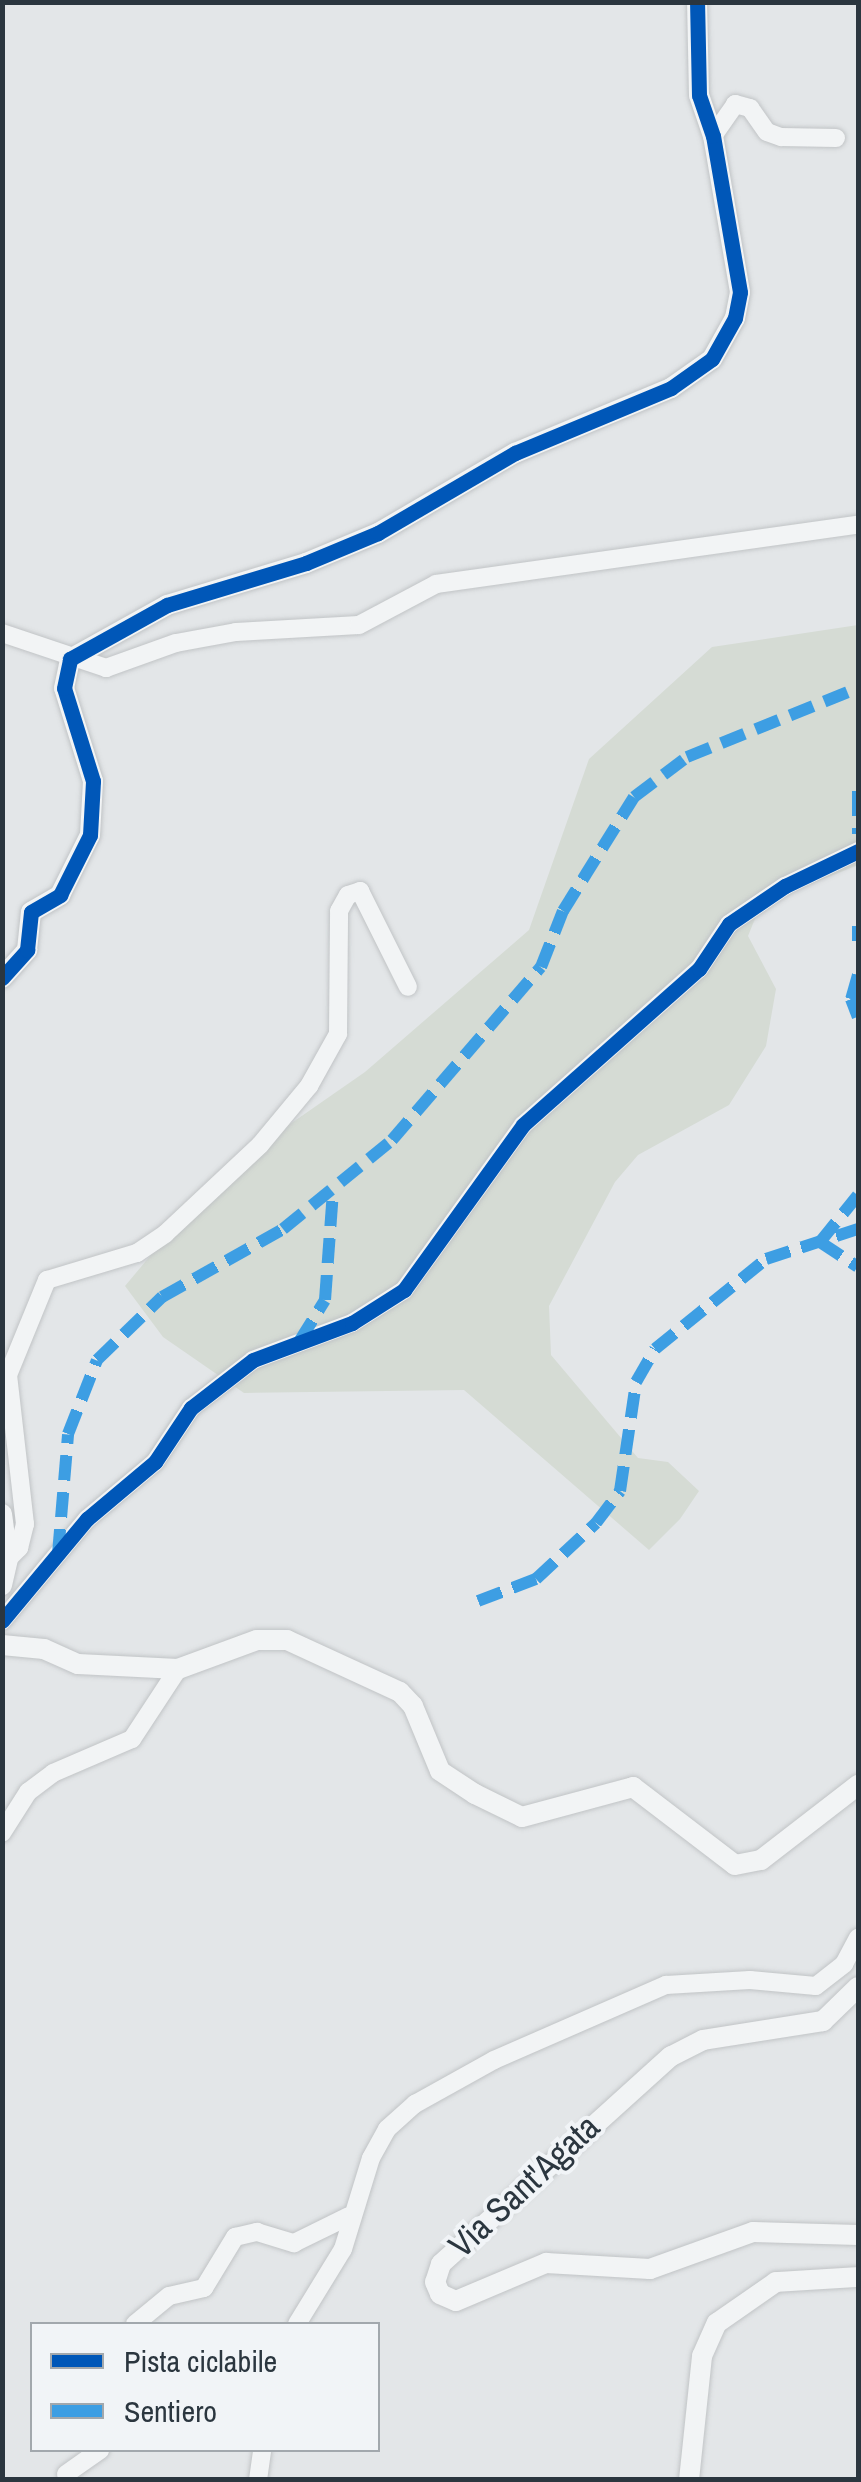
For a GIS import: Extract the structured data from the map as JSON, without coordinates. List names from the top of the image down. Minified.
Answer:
{"streets":{"street":["Via Sant'Agata"]},"legend":["Pista ciclabile","Sentiero"]}
